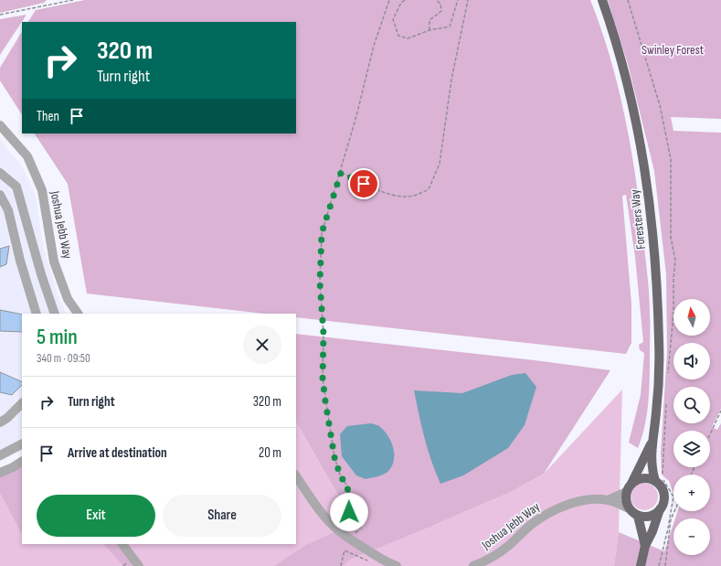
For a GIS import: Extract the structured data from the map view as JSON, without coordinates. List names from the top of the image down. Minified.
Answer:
{"streets":{"main road":["Foresters Way"],"lane":["Joshua Jebb Way"]},"crossings":[["Foresters Way","Joshua Jebb Way"]],"parks":["Swinley Forest"],"north":"top","page":{"turn":["320 m","Turn right"],"then":"Then","map_buttons":["+","−"],"heading":["5 min","340 m · 09:50"],"list":[{"name":"Turn right","value":"320 m"},{"name":"Arrive at destination","value":"20 m"}],"buttons":["Exit","Share"]}}
